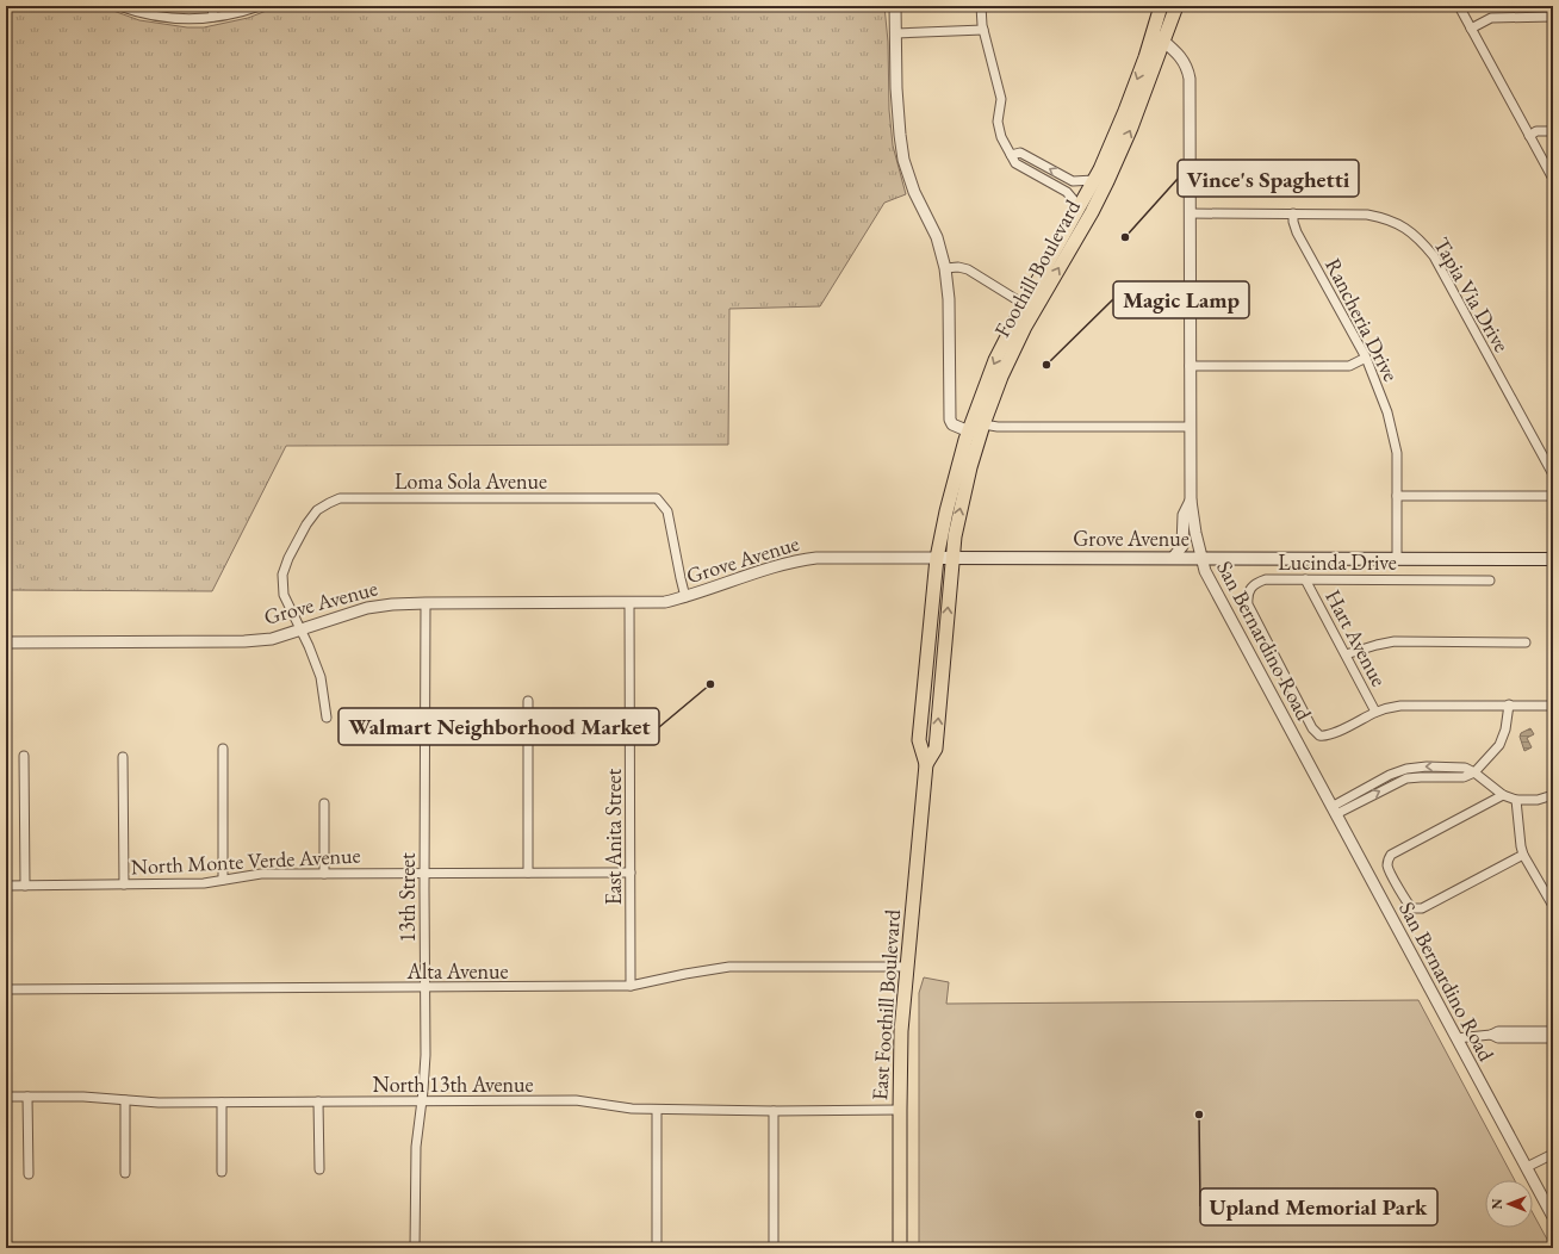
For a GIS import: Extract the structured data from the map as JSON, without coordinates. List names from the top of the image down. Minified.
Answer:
{"streets":{"main road":["Foothill Boulevard","Grove Avenue","East Foothill Boulevard"],"street":["Tapia Via Drive","Rancheria Drive","Loma Sola Avenue","Lucinda Drive","Hart Avenue","San Bernardino Road","East Anita Street","North Monte Verde Avenue","13th Street","Alta Avenue","North 13th Avenue"]},"crossings":[["Foothill Boulevard","Grove Avenue"],["Foothill Boulevard","San Bernardino Road"],["Foothill Boulevard","East Foothill Boulevard"],["Tapia Via Drive","Rancheria Drive"],["Tapia Via Drive","San Bernardino Road"],["Rancheria Drive","Grove Avenue"],["Loma Sola Avenue","Grove Avenue"],["Grove Avenue","San Bernardino Road"],["Grove Avenue","East Anita Street"],["Grove Avenue","13th Street"],["Grove Avenue","East Foothill Boulevard"],["Lucinda Drive","Hart Avenue"],["East Anita Street","North Monte Verde Avenue"],["East Anita Street","Alta Avenue"],["North Monte Verde Avenue","13th Street"],["13th Street","Alta Avenue"],["13th Street","North 13th Avenue"],["Alta Avenue","East Foothill Boulevard"],["East Foothill Boulevard","North 13th Avenue"]],"places":["Vince's Spaghetti","Magic Lamp","Walmart Neighborhood Market","Upland Memorial Park"],"north":"left"}
